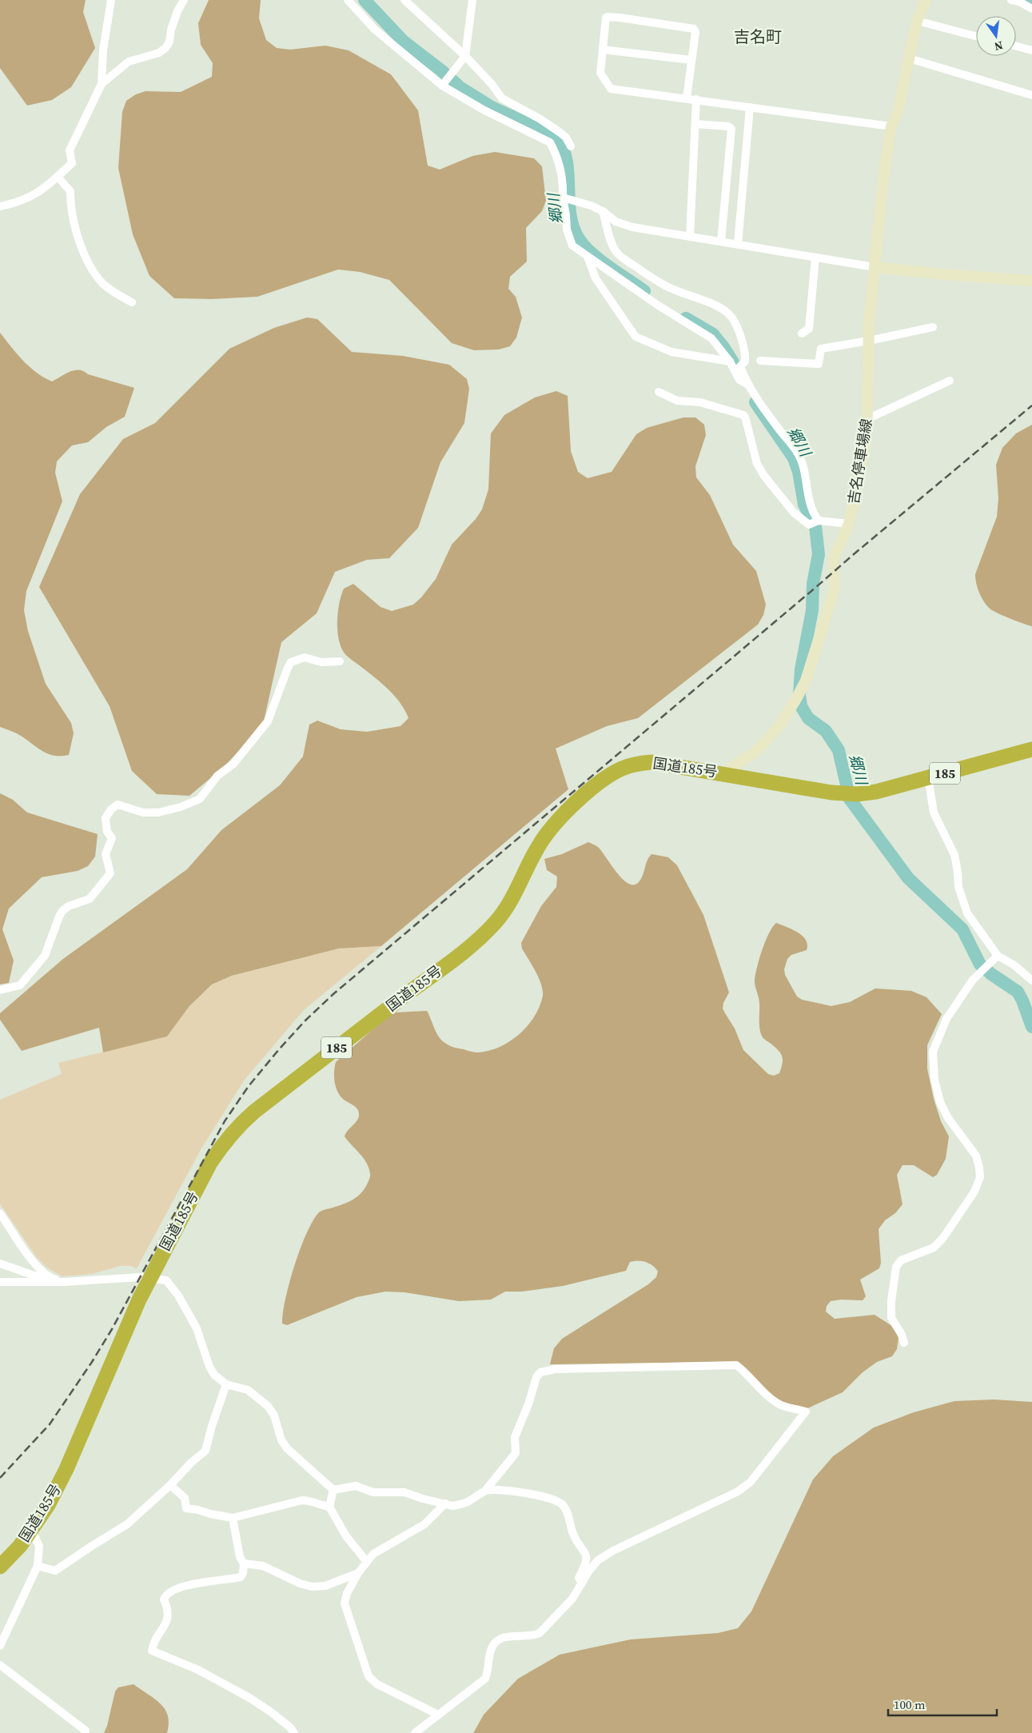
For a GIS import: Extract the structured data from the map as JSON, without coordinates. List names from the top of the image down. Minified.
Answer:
{"streets":{"highway":["国道185号","185"],"main road":["吉名停車場線"]},"crossings":[["吉名停車場線","国道185号"]],"districts":["吉名町"],"water":["郷川"],"scale_bar":"100 m","north":"bottom"}
